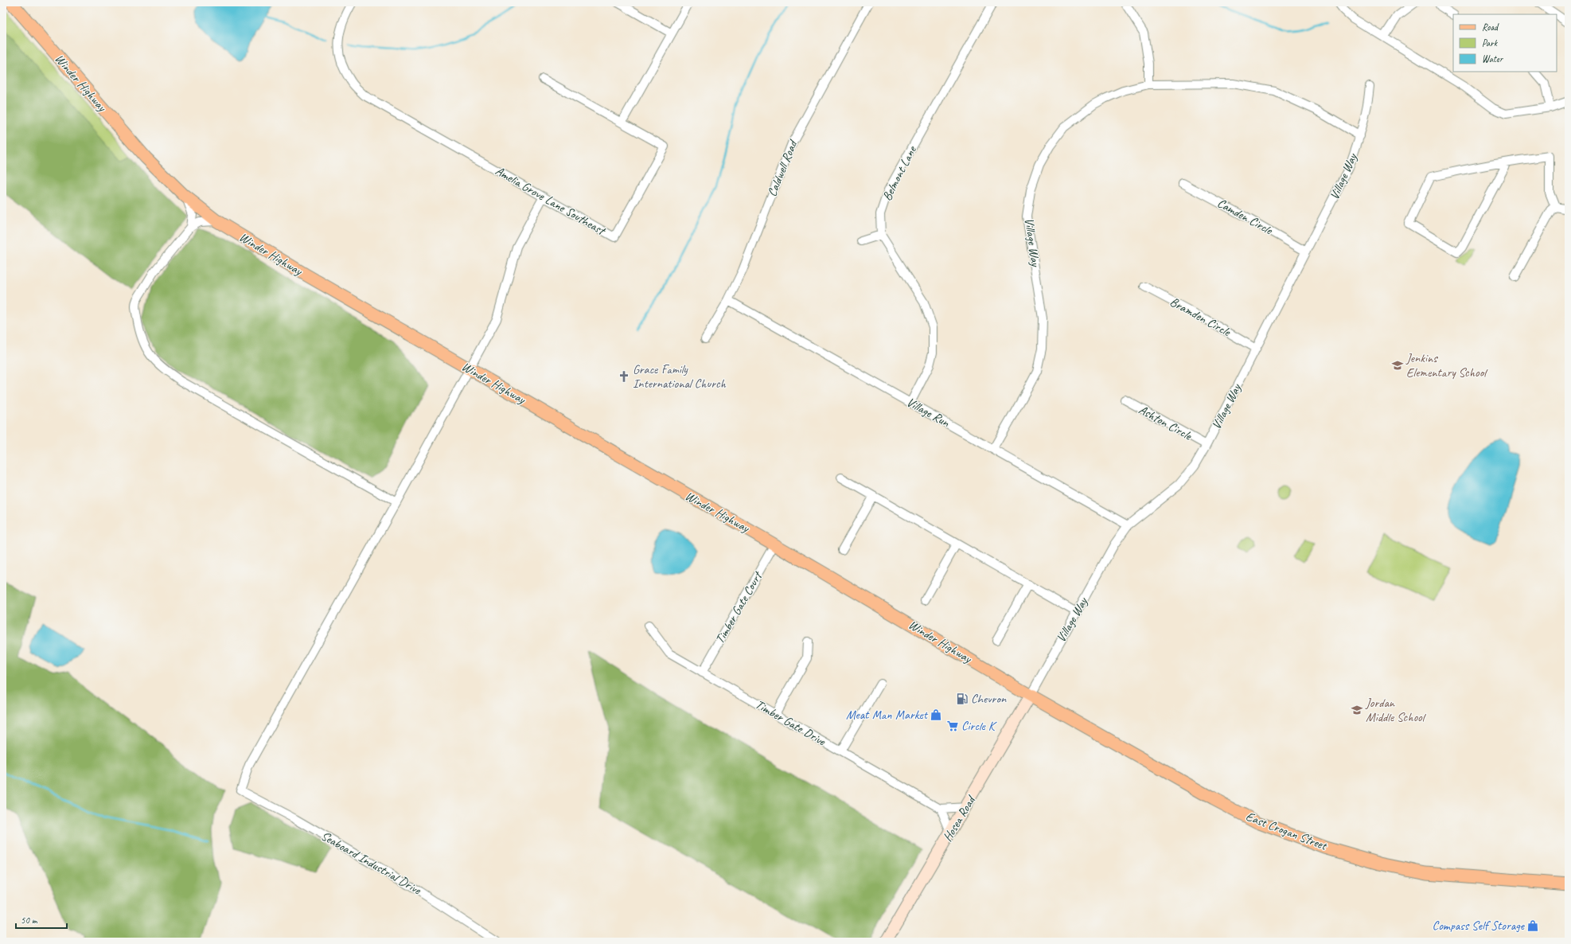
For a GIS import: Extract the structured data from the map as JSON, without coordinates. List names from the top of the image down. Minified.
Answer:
{"streets":{"main road":["Winder Highway","East Crogan Street"],"street":["Caldwell Road","Belmont Lane","Village Way","Amelia Grove Lane Southeast","Camden Circle","Bramden Circle","Village Run","Ashton Circle","Timber Gate Court","Timber Gate Drive","Hosea Road","Seaboard Industrial Drive"]},"crossings":[["Winder Highway","Village Way"],["Winder Highway","Timber Gate Court"],["Winder Highway","Hosea Road"],["Winder Highway","East Crogan Street"],["Caldwell Road","Village Run"],["Village Way","Camden Circle"],["Village Way","Bramden Circle"],["Village Way","Village Run"],["Village Way","Ashton Circle"],["Village Way","Hosea Road"],["Village Way","East Crogan Street"],["Timber Gate Court","Timber Gate Drive"],["Hosea Road","East Crogan Street"]],"places":{"school or university":["Jenkins Elementary School","Jordan Middle School"],"church":["Grace Family International Church"],"fuel station":["Chevron"],"shop":["Meat Man Market","Compass Self Storage"],"supermarket":["Circle K"]},"legend":["Road","Park","Water"],"scale_bar":"50 m"}
